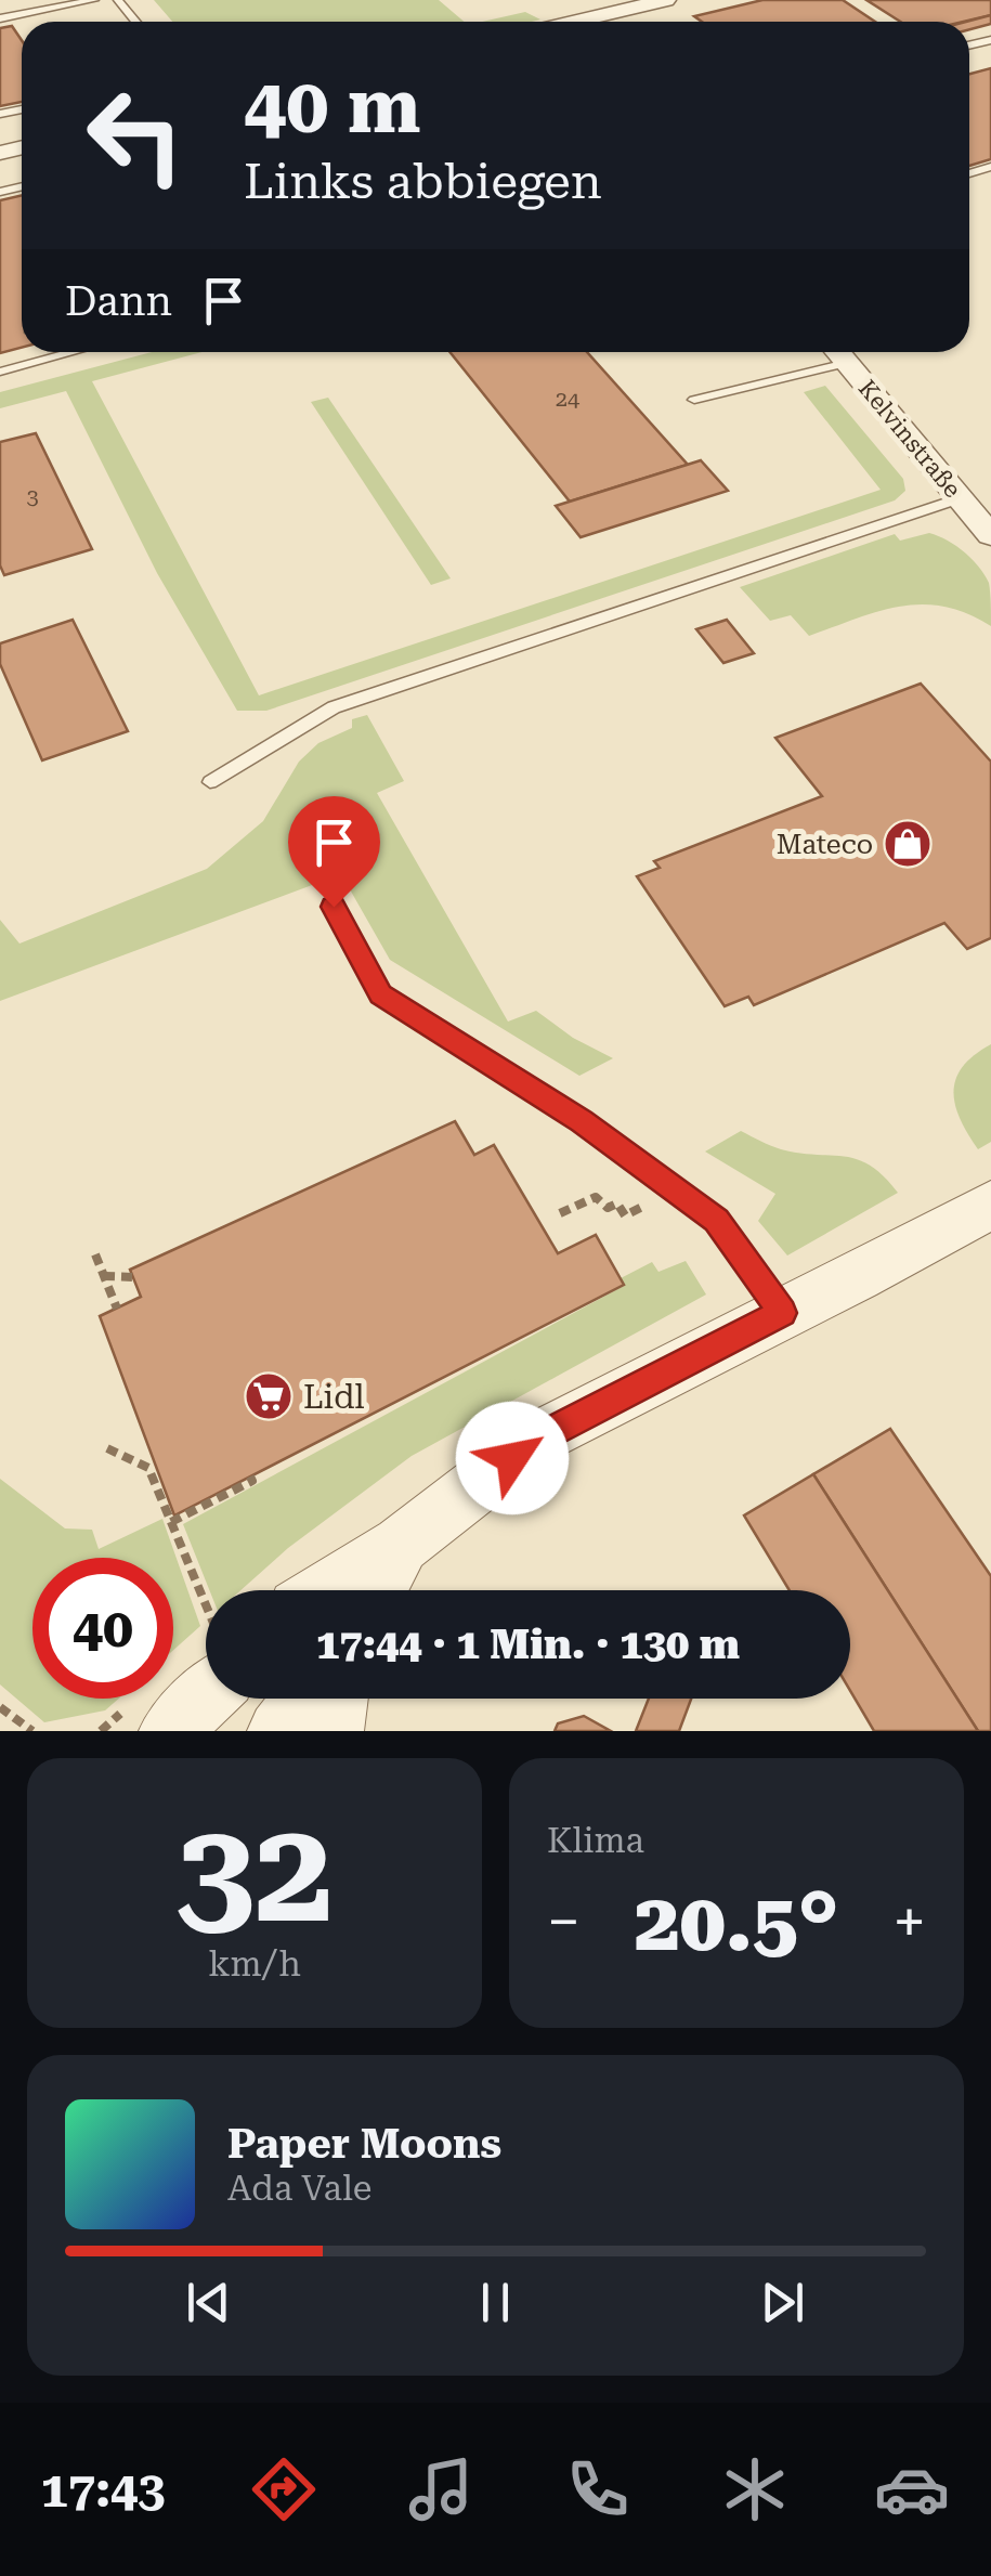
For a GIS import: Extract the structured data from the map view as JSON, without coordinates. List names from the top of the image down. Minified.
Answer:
{"streets":{"street":["Kelvinstraße"]},"places":{"shop":["Mateco"],"supermarket":["Lidl"]},"house_numbers":["24","3"],"page":{"turn":["40 m","Links abbiegen"],"then":"Dann","limit":"40","trip":"17:44 · 1 Min. · 130 m","tile":[["32","km/h"],"Klima"],"heat":["−","20.5°","+"],"song":["Paper Moons","Ada Vale"],"tabs":"17:43"}}
